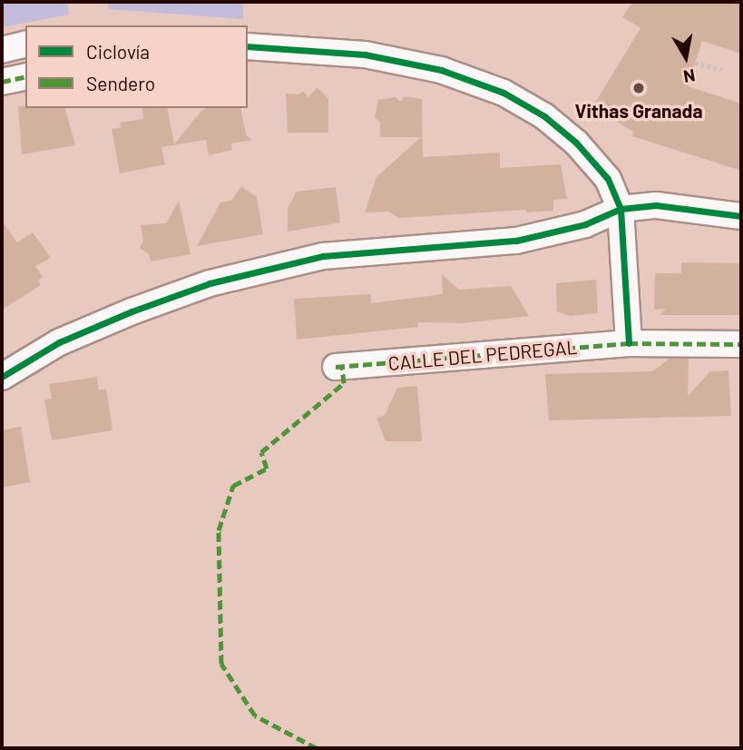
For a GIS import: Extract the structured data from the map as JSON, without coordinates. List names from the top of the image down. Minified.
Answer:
{"streets":{"street":["CALLE DEL PEDREGAL"]},"places":["Vithas Granada"],"legend":["Ciclovía","Sendero"],"north":"bottom"}
